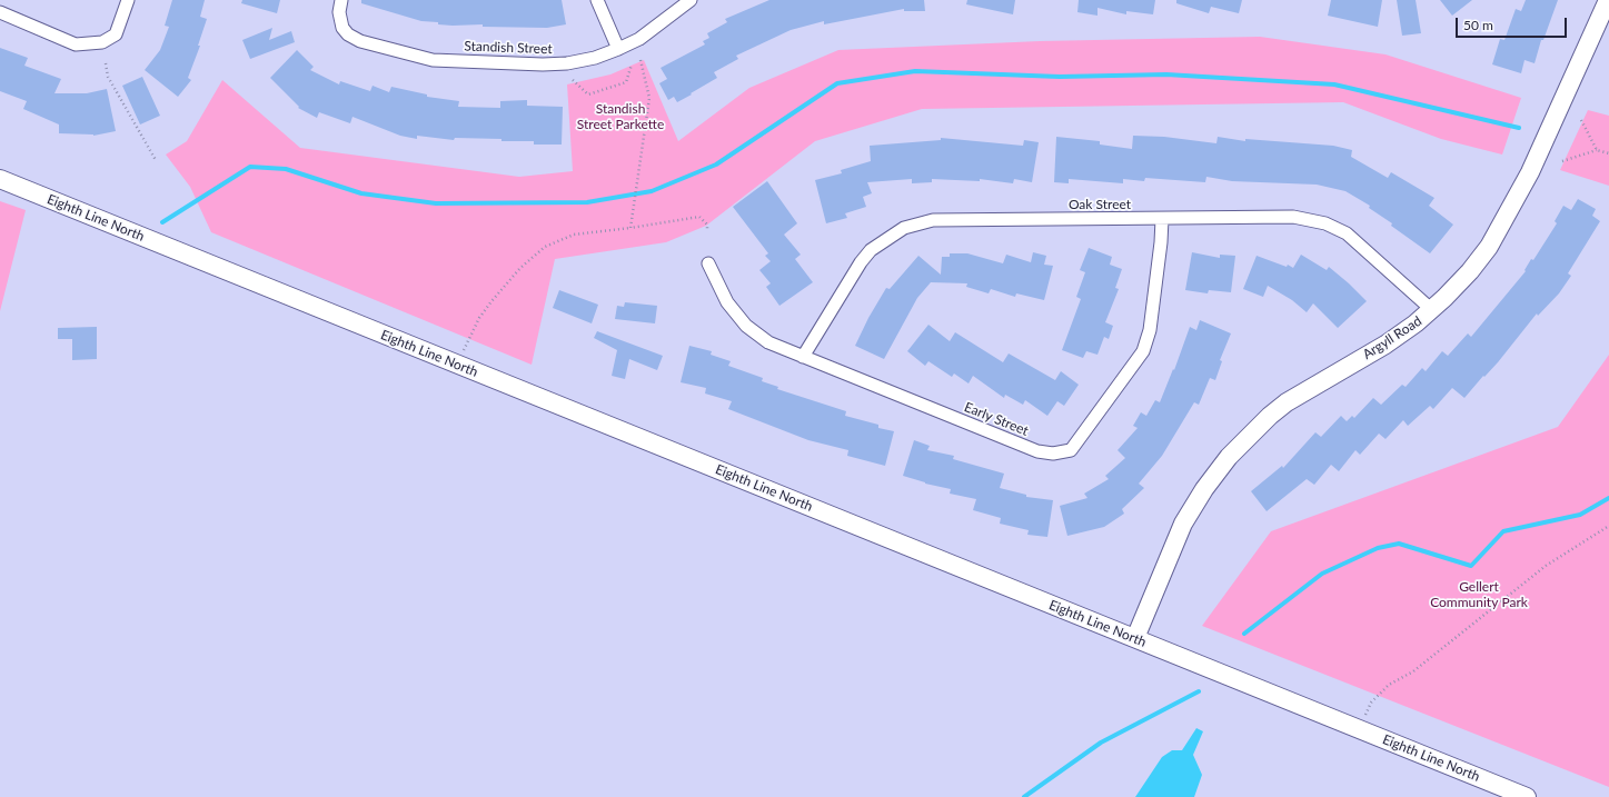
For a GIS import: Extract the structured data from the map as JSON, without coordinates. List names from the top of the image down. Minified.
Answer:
{"streets":{"street":["Standish Street","Oak Street","Eighth Line North","Argyll Road","Early Street"]},"crossings":[["Oak Street","Argyll Road"],["Oak Street","Early Street"],["Eighth Line North","Argyll Road"]],"parks":["Standish Street Parkette","Gellert Community Park"],"scale_bar":"50 m"}
